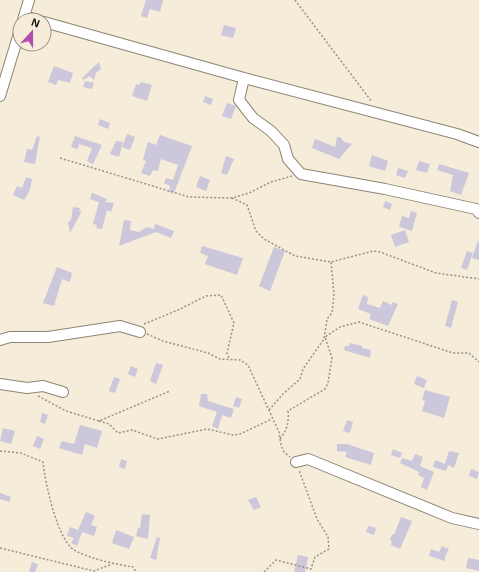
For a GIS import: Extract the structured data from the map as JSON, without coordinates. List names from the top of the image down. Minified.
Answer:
{"north":"top"}
